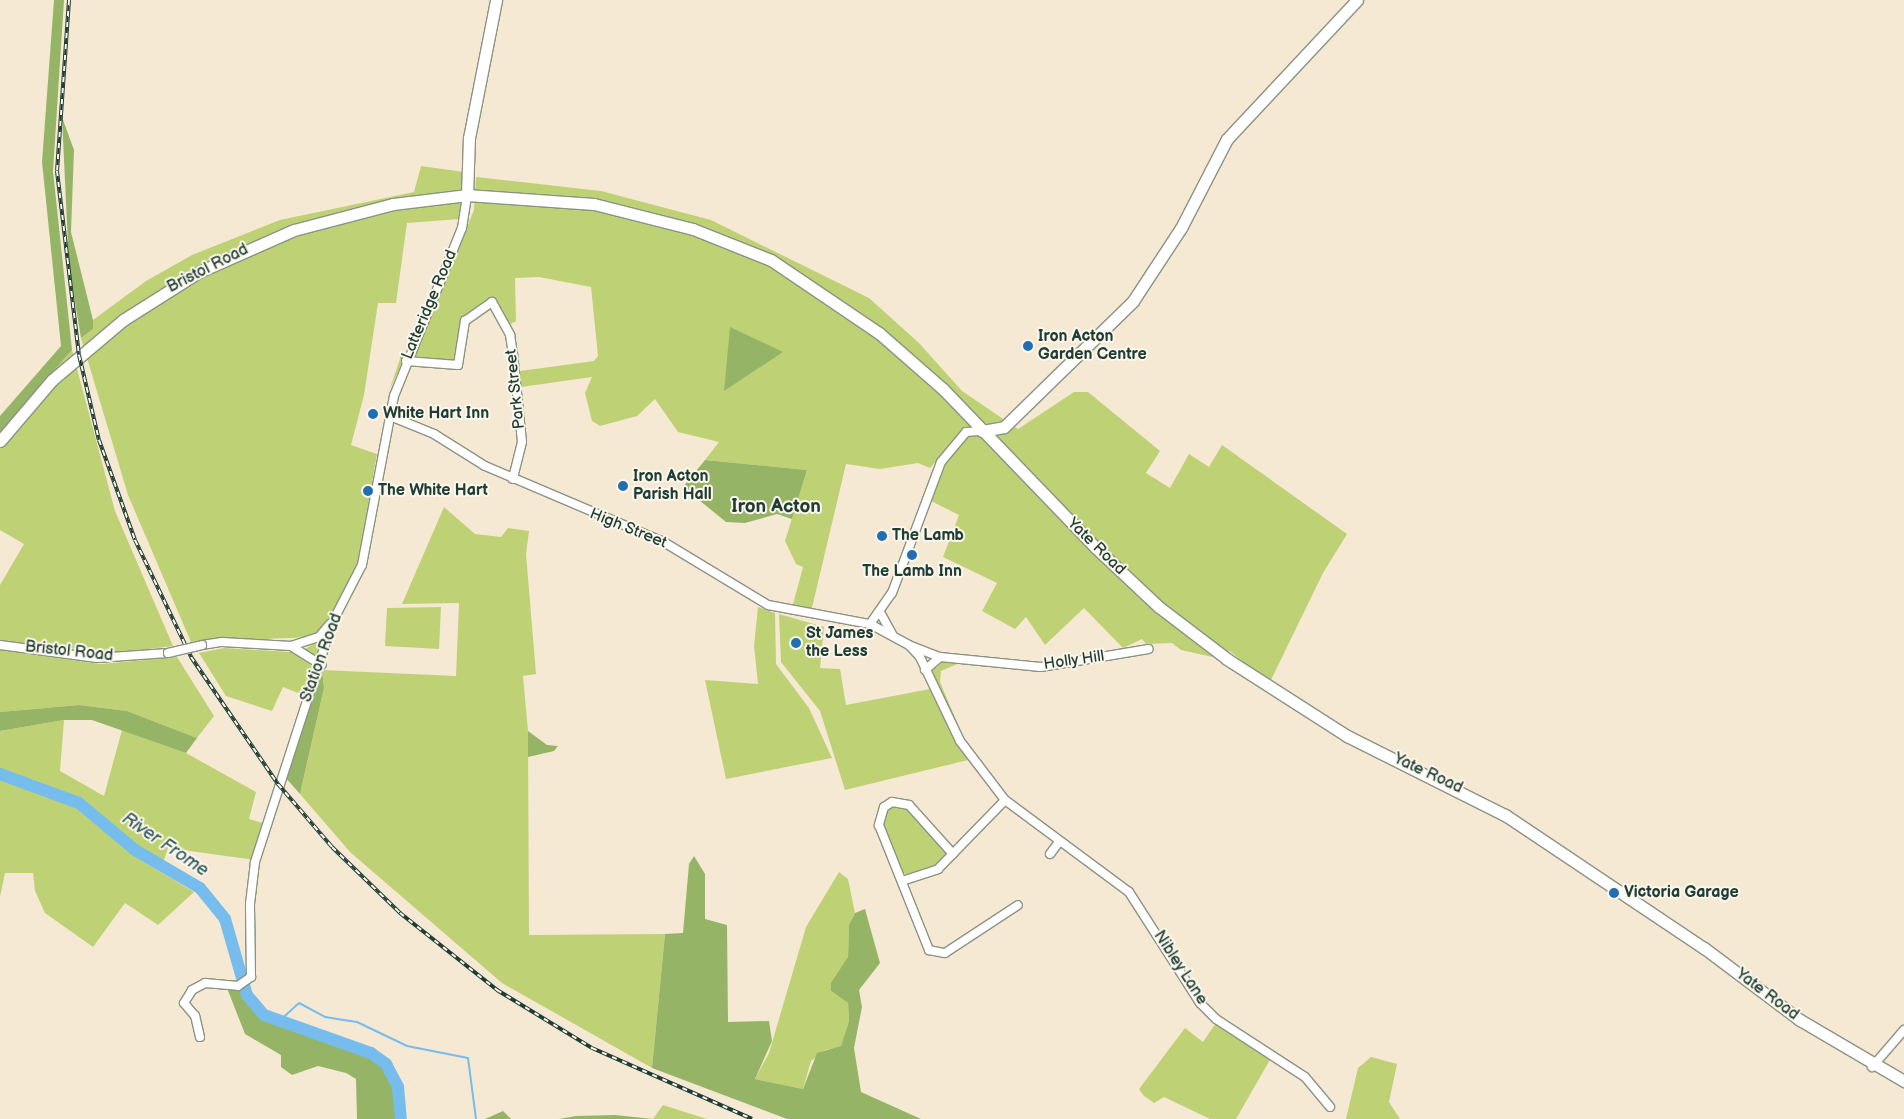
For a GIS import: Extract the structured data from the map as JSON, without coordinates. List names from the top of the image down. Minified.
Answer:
{"streets":{"main road":["Bristol Road","Yate Road"],"street":["Latteridge Road","Park Street","High Street","Station Road","Holly Hill","Nibley Lane"]},"crossings":[["Bristol Road","Latteridge Road"],["Bristol Road","Yate Road"],["Latteridge Road","Park Street"],["Latteridge Road","High Street"],["Latteridge Road","Station Road"],["Park Street","High Street"],["High Street","Station Road"],["High Street","Nibley Lane"],["Holly Hill","Nibley Lane"]],"districts":["Iron Acton"],"water":["River Frome"],"places":["Iron Acton Garden Centre","White Hart Inn","Iron Acton Parish Hall","The White Hart","The Lamb","The Lamb Inn","St James the Less","Victoria Garage"]}
